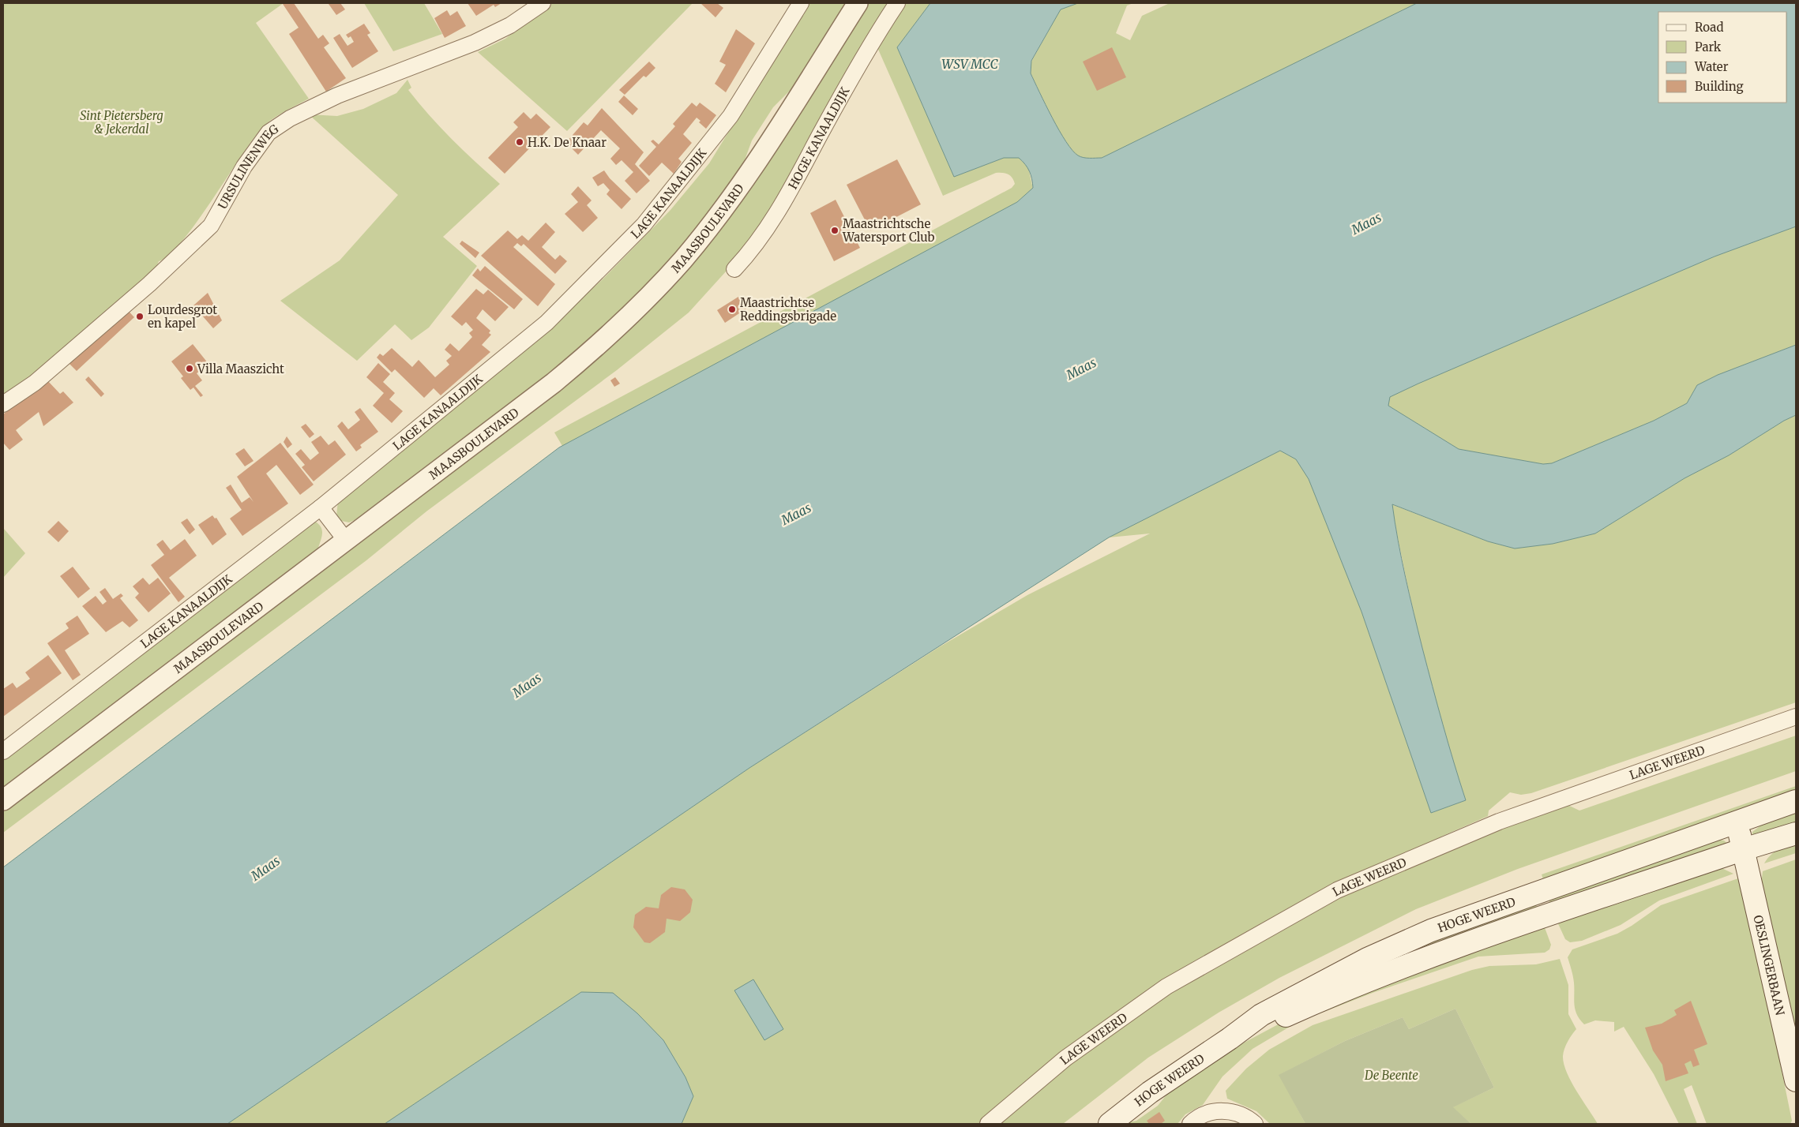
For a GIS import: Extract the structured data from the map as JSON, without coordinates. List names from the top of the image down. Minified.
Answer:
{"streets":{"main road":["HOGE WEERD","OESLINGERBAAN"],"street":["HOGE KANAALDIJK","URSULINENWEG","LAGE KANAALDIJK","MAASBOULEVARD","LAGE WEERD"]},"crossings":[["HOGE WEERD","OESLINGERBAAN"]],"water":["WSV MCC","Maas"],"parks":["Sint Pietersberg & Jekerdal","De Beente"],"places":["H.K. De Knaar","Maastrichtsche Watersport Club","Maastrichtse Reddingsbrigade","Lourdesgrot en kapel","Villa Maaszicht"],"legend":["Road","Park","Water","Building"]}
